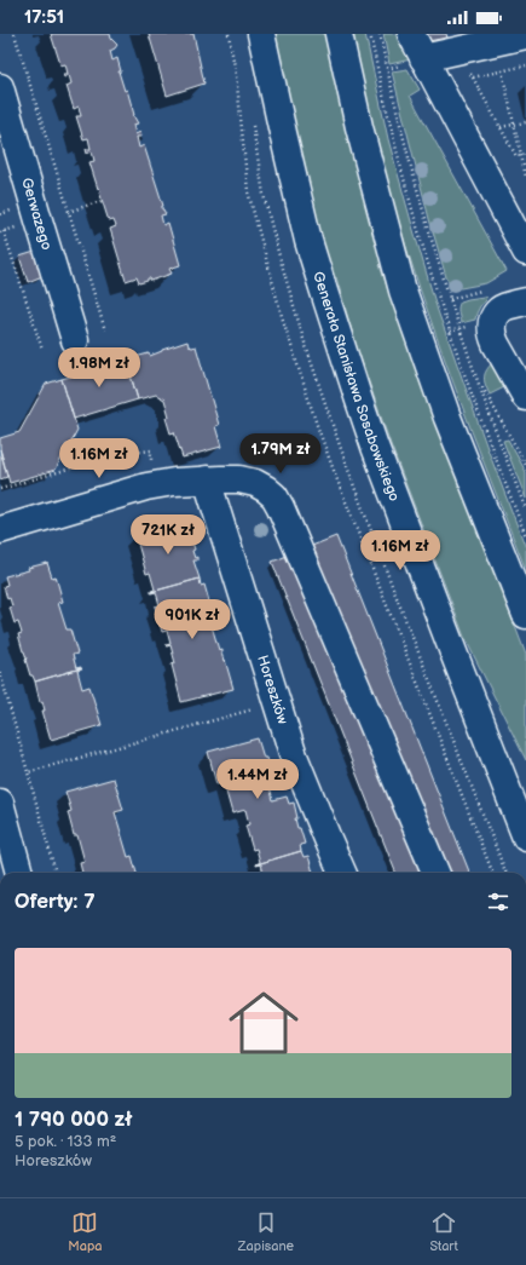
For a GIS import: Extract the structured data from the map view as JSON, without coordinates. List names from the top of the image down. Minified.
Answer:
{"streets":{"street":["Gerwazego","Generała Stanisława Sosabowskiego","Horeszków"]},"page":{"status":"17:51","price":["1.98M zł","1.79M zł","1.16M zł","721K zł","1.16M zł","901K zł","1.44M zł"],"heading":"Oferty: 7","list":[{"name":"1 790 000 zł","note":"5 pok. · 133 m² · Horeszków"}],"tabs":["Mapa","Zapisane","Start"]}}
